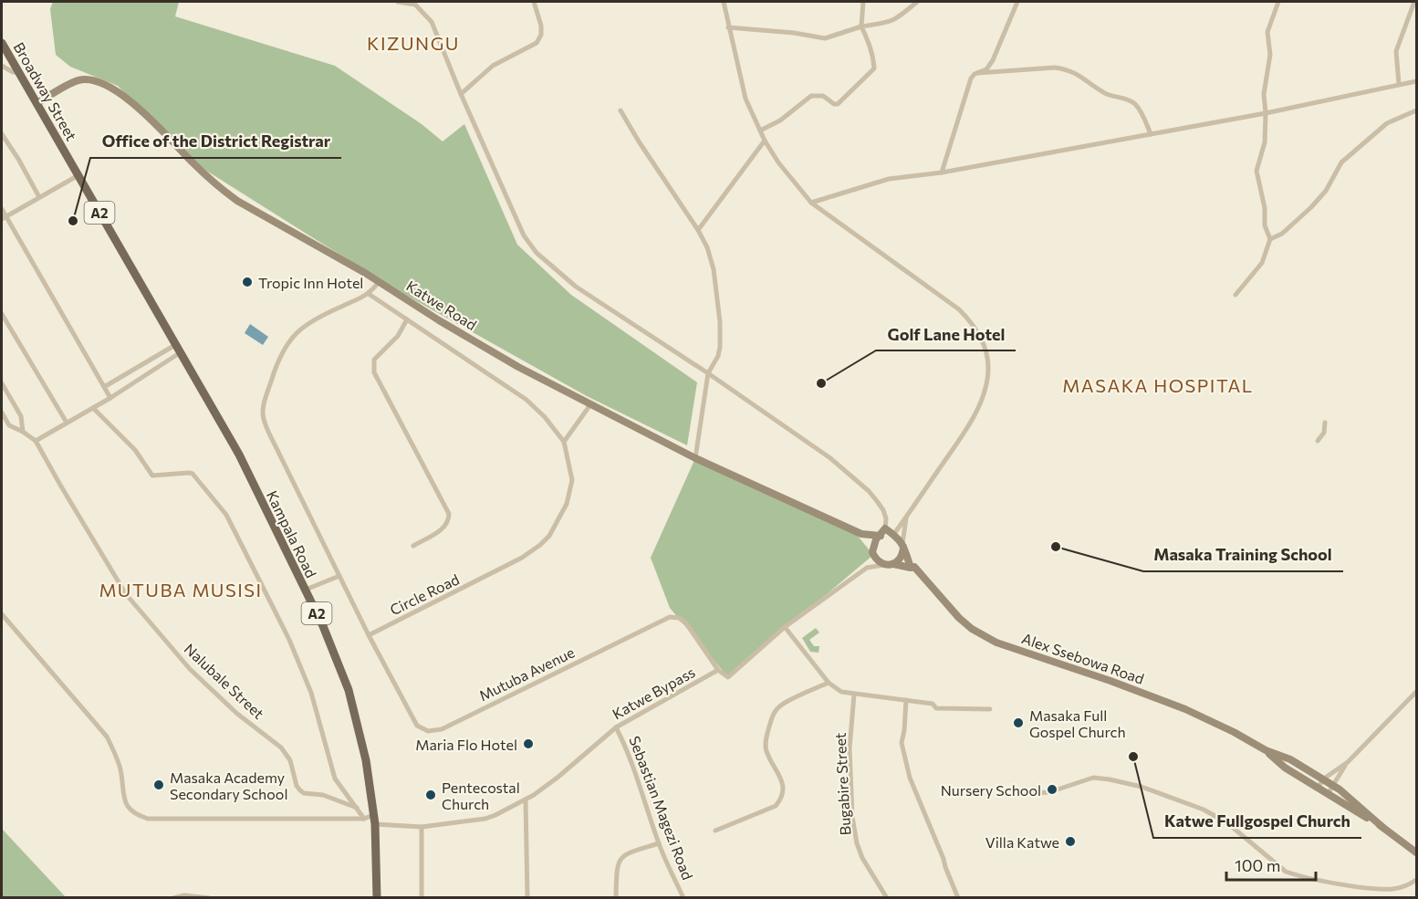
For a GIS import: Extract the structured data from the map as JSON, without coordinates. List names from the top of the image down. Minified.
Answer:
{"streets":{"main road":["Broadway Street","A2","Kampala Road"],"street":["Katwe Road","Circle Road","Alex Ssebowa Road","Mutuba Avenue","Nalubale Street","Katwe Bypass","Bugabire Street","Sebastian Magezi Road"]},"crossings":[["Broadway Street","Katwe Road"],["Broadway Street","Kampala Road"],["Katwe Road","Katwe Bypass"],["Kampala Road","Katwe Bypass"],["Circle Road","Mutuba Avenue"],["Mutuba Avenue","Katwe Bypass"],["Katwe Bypass","Sebastian Magezi Road"]],"districts":["KIZUNGU","MASAKA HOSPITAL","MUTUBA MUSISI"],"places":["Office of the District Registrar","Tropic Inn Hotel","Golf Lane Hotel","Masaka Training School","Masaka Full Gospel Church","Maria Flo Hotel","Katwe Fullgospel Church","Masaka Academy Secondary School","Nursery School","Pentecostal Church","Villa Katwe"],"scale_bar":"100 m"}
